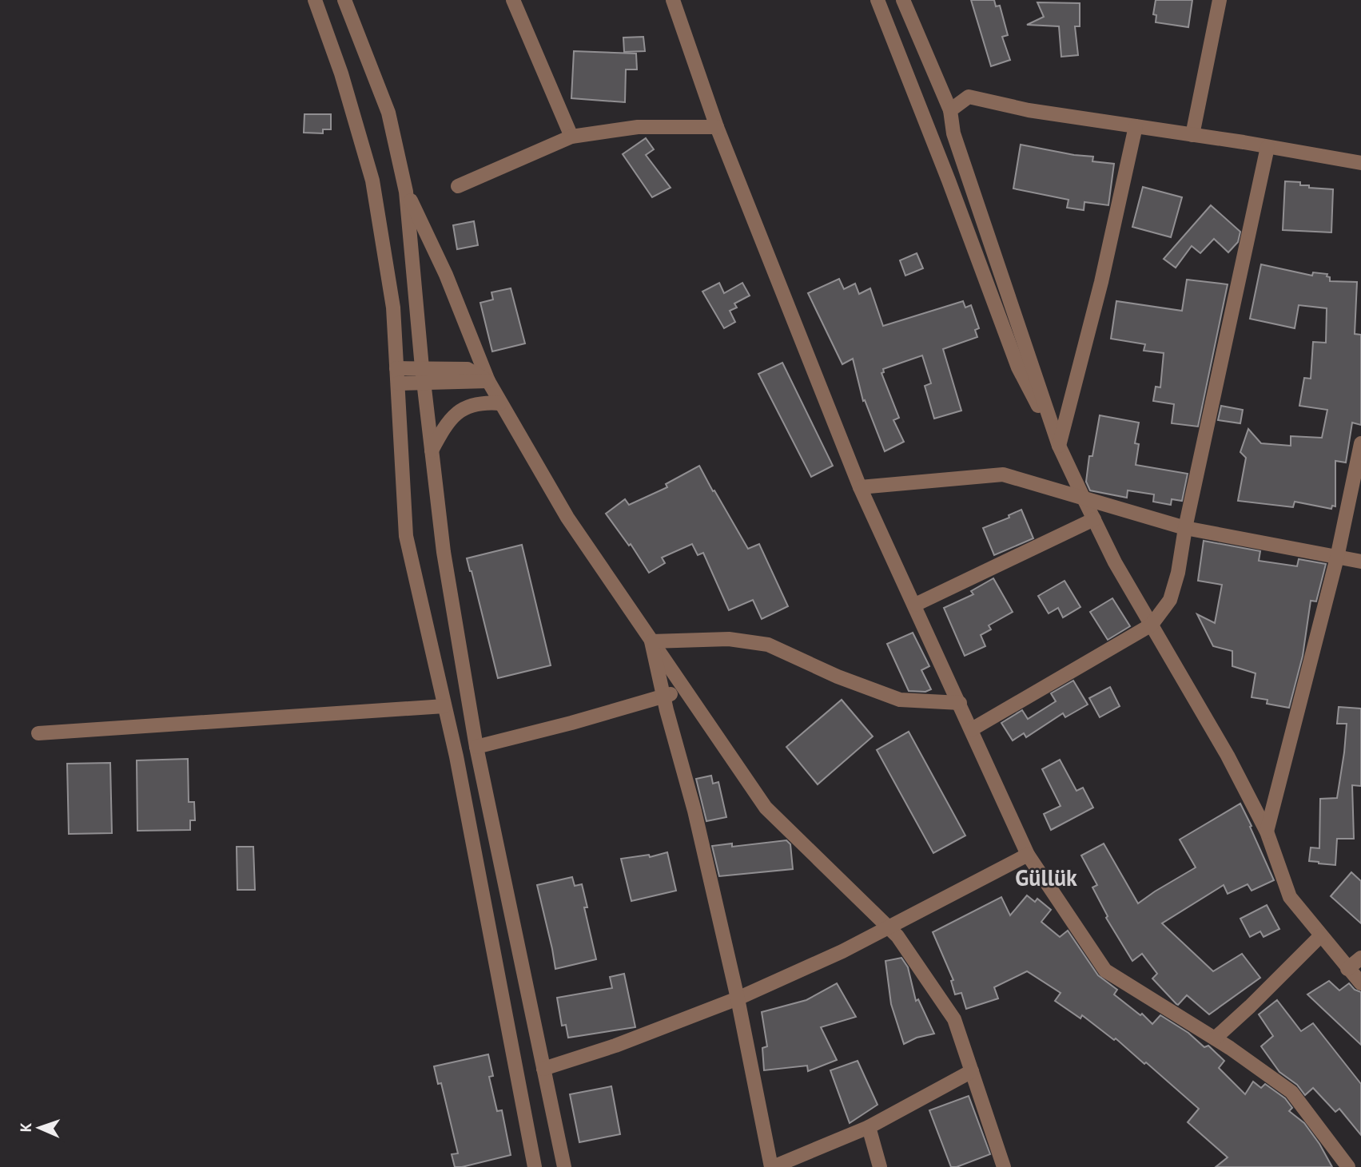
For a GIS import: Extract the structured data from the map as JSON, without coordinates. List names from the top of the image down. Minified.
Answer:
{"districts":["Güllük"],"north":"left"}
